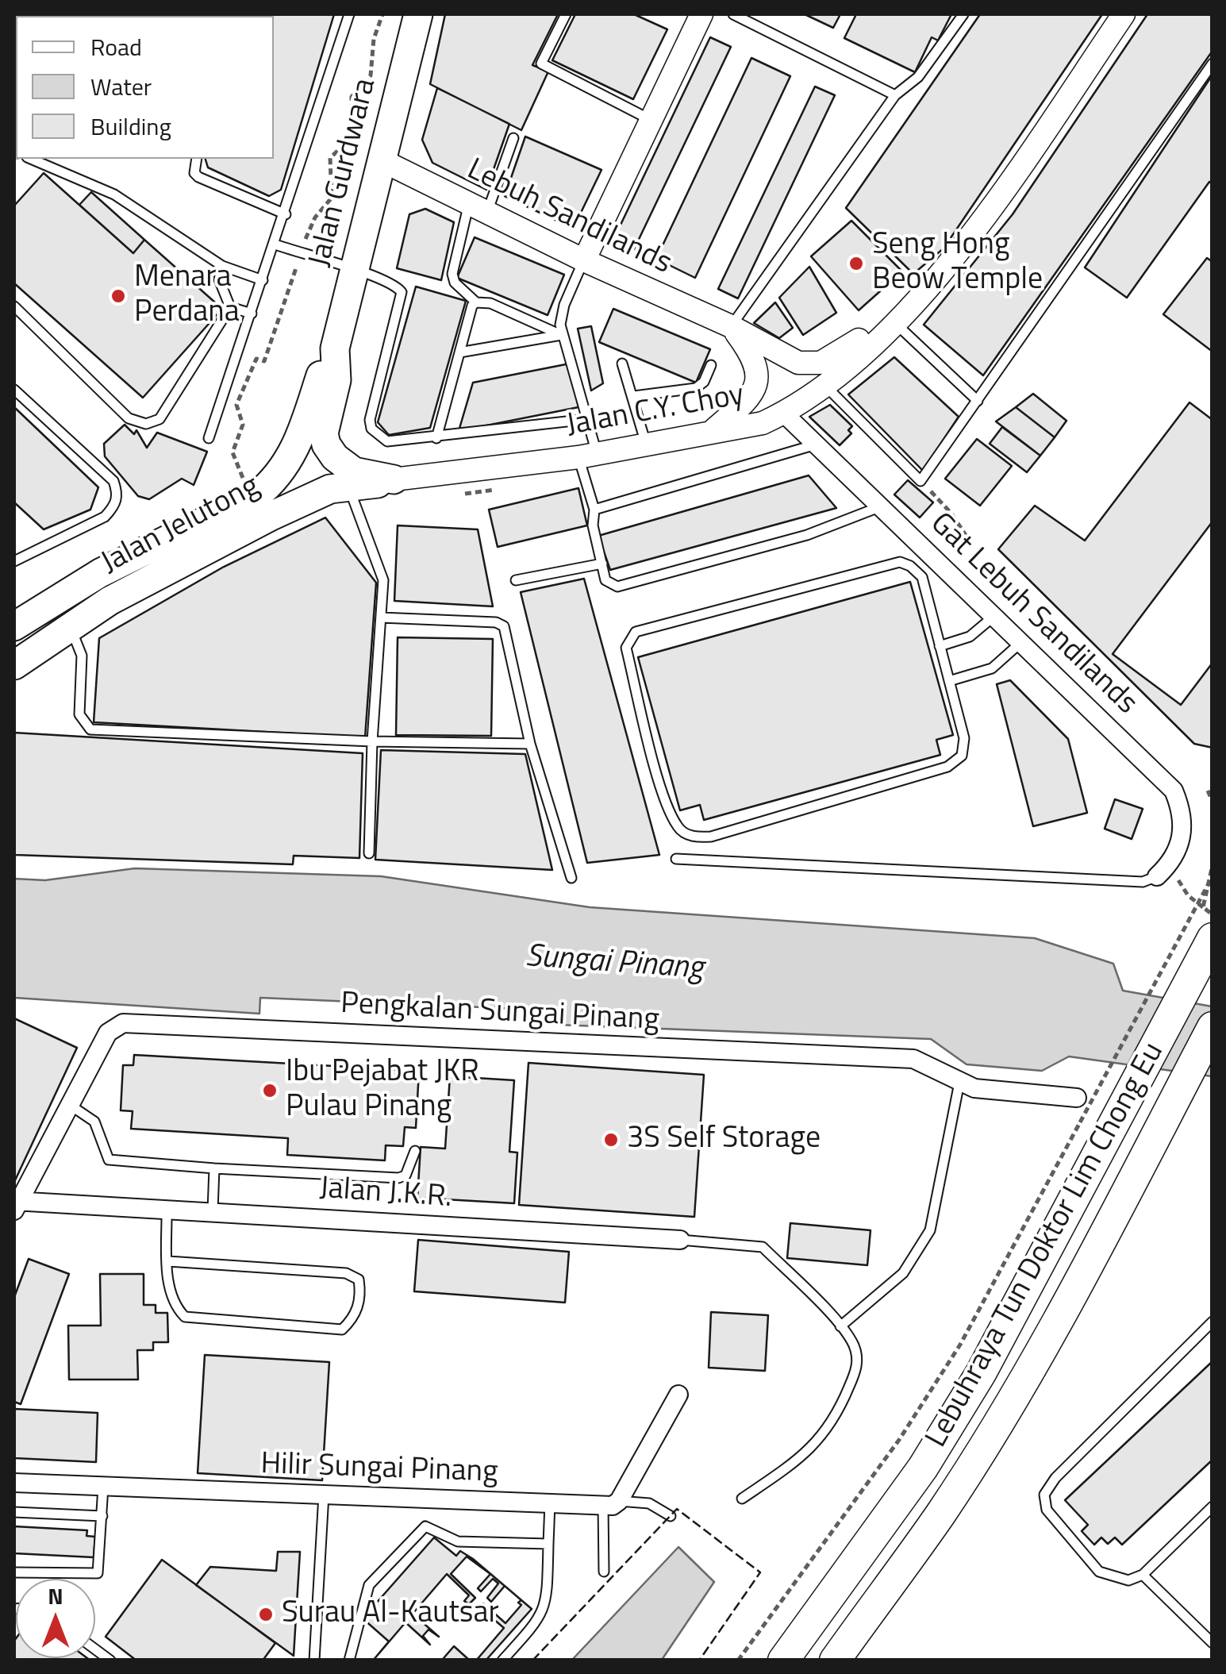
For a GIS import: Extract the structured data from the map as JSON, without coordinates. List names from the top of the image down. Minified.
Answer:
{"streets":{"highway":["Lebuhraya Tun Doktor Lim Chong Eu"],"main road":["Jalan Gurdwara","Jalan Jelutong"],"street":["Lebuh Sandilands","Jalan C.Y. Choy","Gat Lebuh Sandilands","Pengkalan Sungai Pinang","Jalan J.K.R.","Hilir Sungai Pinang"]},"crossings":[["Jalan Gurdwara","Lebuh Sandilands"],["Jalan Gurdwara","Jalan C.Y. Choy"],["Jalan Gurdwara","Jalan Jelutong"],["Lebuh Sandilands","Jalan C.Y. Choy"],["Jalan C.Y. Choy","Jalan Jelutong"],["Jalan C.Y. Choy","Gat Lebuh Sandilands"],["Pengkalan Sungai Pinang","Jalan J.K.R."]],"water":["Sungai Pinang"],"places":["Seng Hong Beow Temple","Menara Perdana","Ibu Pejabat JKR Pulau Pinang","3S Self Storage","Surau Al-Kautsar"],"legend":["Road","Water","Building"],"north":"top"}
